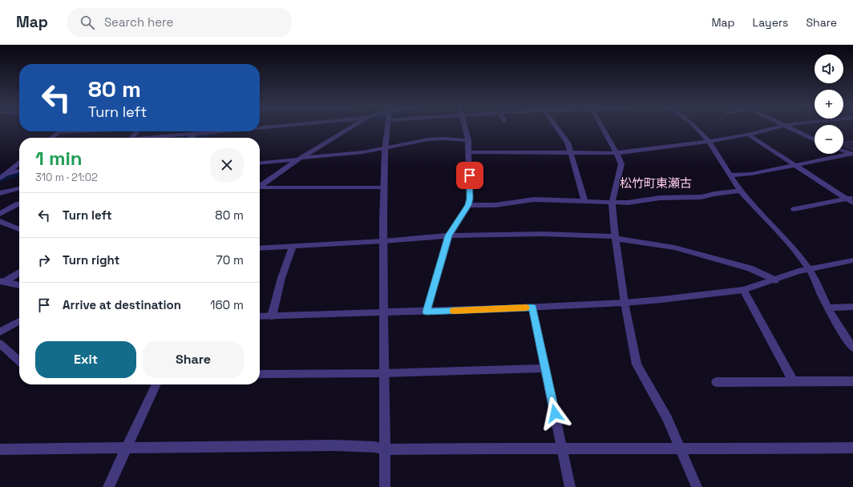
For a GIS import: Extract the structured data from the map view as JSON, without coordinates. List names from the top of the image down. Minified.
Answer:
{"districts":["松竹町東瀬古"],"page":{"header":"Map","search":"Search here","nav":["Map","Layers","Share"],"map_buttons":["+","−"],"turn":["80 m","Turn left"],"heading":["1 min","310 m · 21:02"],"list":[{"name":"Turn left","value":"80 m"},{"name":"Turn right","value":"70 m"},{"name":"Arrive at destination","value":"160 m"}],"buttons":["Exit","Share"]}}
